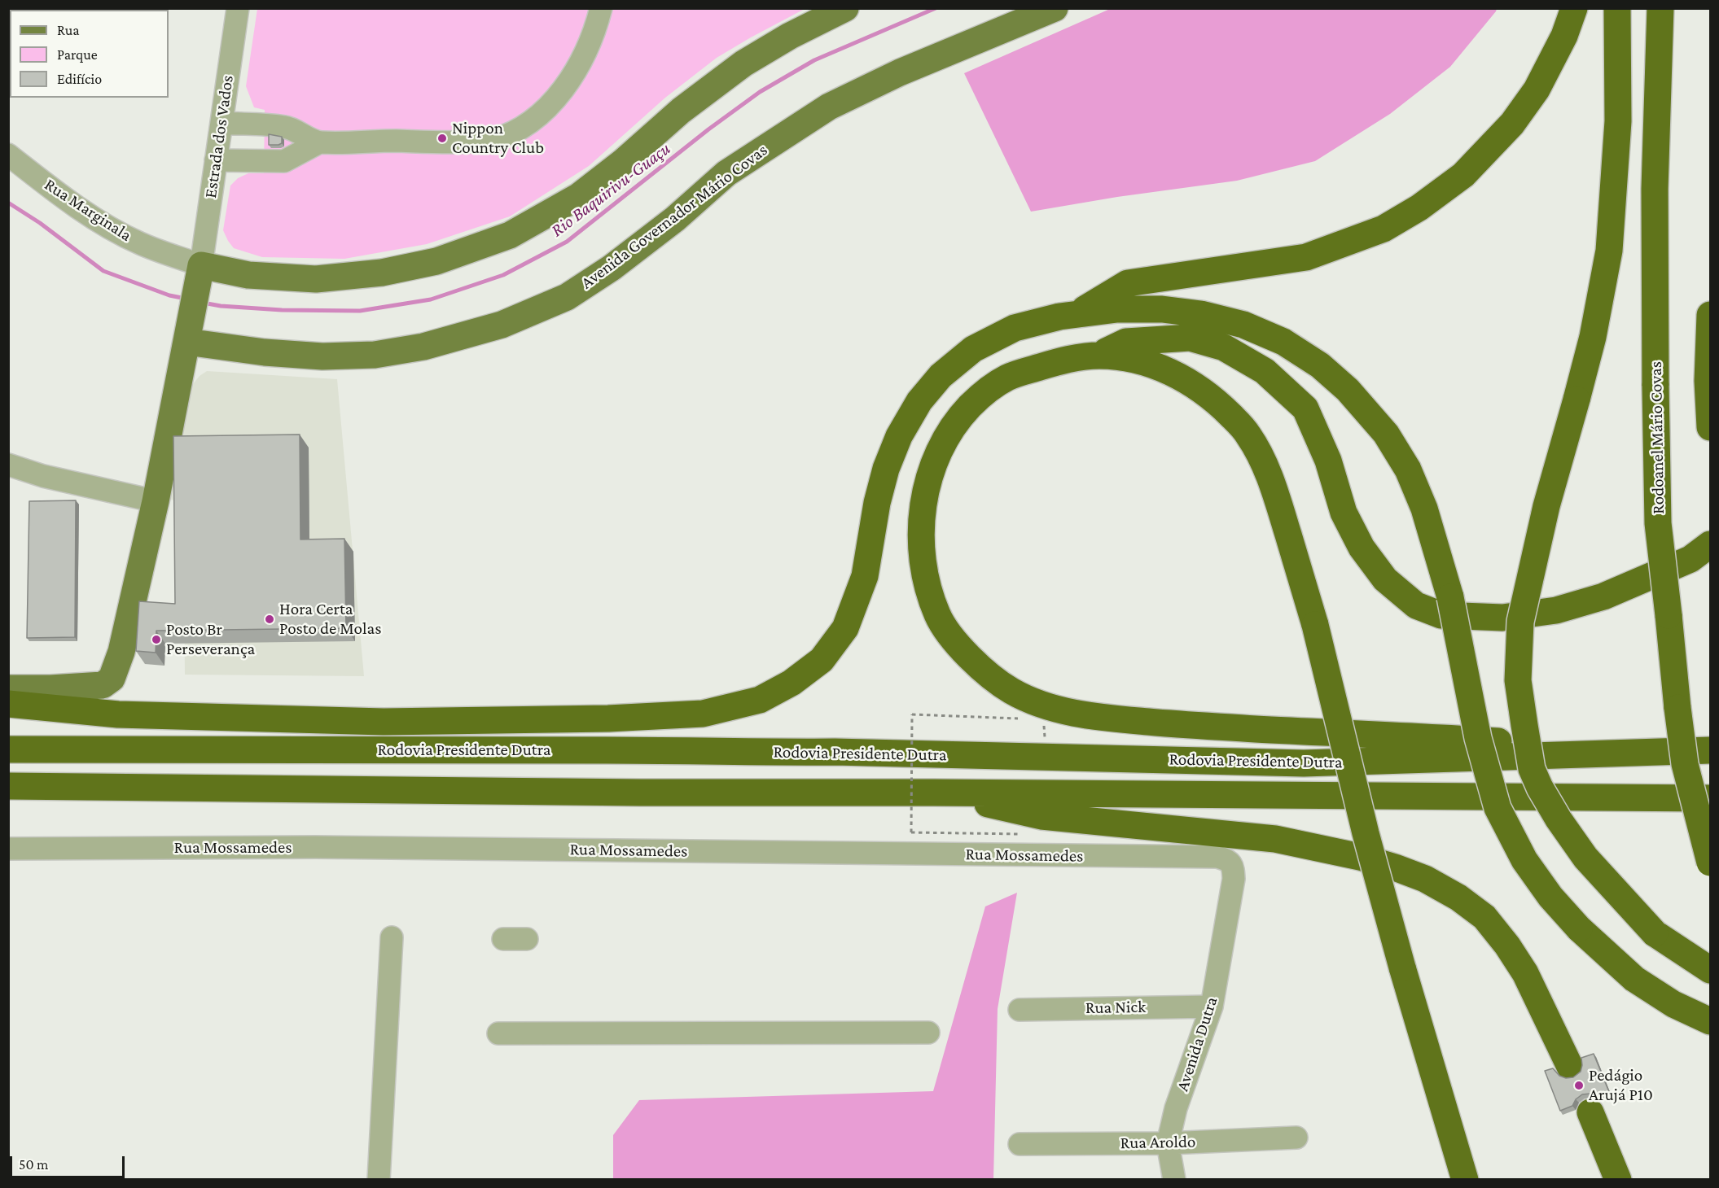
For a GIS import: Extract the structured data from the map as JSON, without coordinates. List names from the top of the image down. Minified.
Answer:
{"streets":{"highway":["Rodoanel Mário Covas","Rodovia Presidente Dutra"],"main road":["Avenida Governador Mário Covas"],"street":["Estrada dos Vados","Rua Marginala","Rua Mossamedes","Rua Nick","Avenida Dutra","Rua Aroldo"]},"crossings":[["Estrada dos Vados","Rua Marginala"],["Rua Mossamedes","Avenida Dutra"],["Rua Nick","Avenida Dutra"],["Avenida Dutra","Rua Aroldo"]],"water":["Rio Baquirivu-Guaçu"],"places":["Nippon Country Club","Hora Certa Posto de Molas","Posto Br Perseverança","Pedágio Arujá P10"],"legend":["Rua","Parque","Edifício"],"scale_bar":"50 m"}
